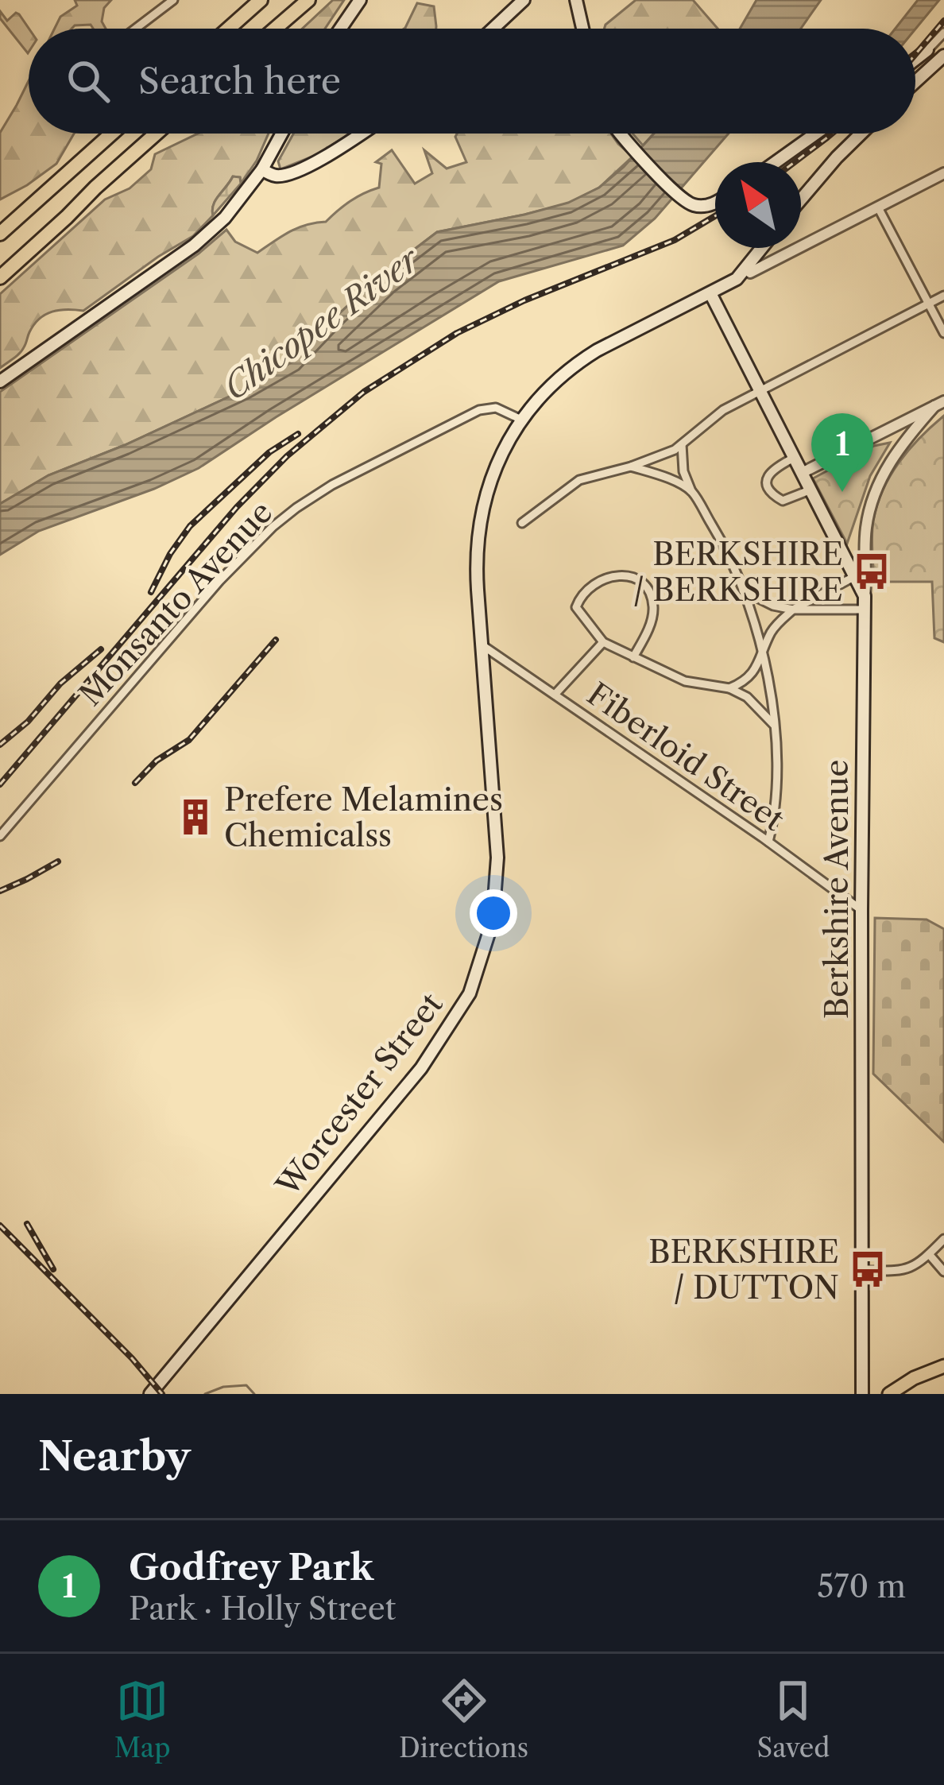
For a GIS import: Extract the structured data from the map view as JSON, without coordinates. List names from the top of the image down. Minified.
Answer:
{"streets":{"main road":["Berkshire Avenue","Worcester Street"],"street":["Monsanto Avenue","Fiberloid Street"]},"crossings":[["Monsanto Avenue","Worcester Street"],["Fiberloid Street","Berkshire Avenue"],["Fiberloid Street","Worcester Street"]],"water":["Chicopee River"],"places":{"bus stop":["BERKSHIRE / BERKSHIRE","BERKSHIRE / DUTTON"],"building":["Prefere Melamines Chemicalss"]},"north":"top left","page":{"search":"Search here","pins":"1","heading":"Nearby","list":[{"mark":"1","name":"Godfrey Park","note":"Park · Holly Street","value":"570 m"}],"nav":["Map","Directions","Saved"]}}
